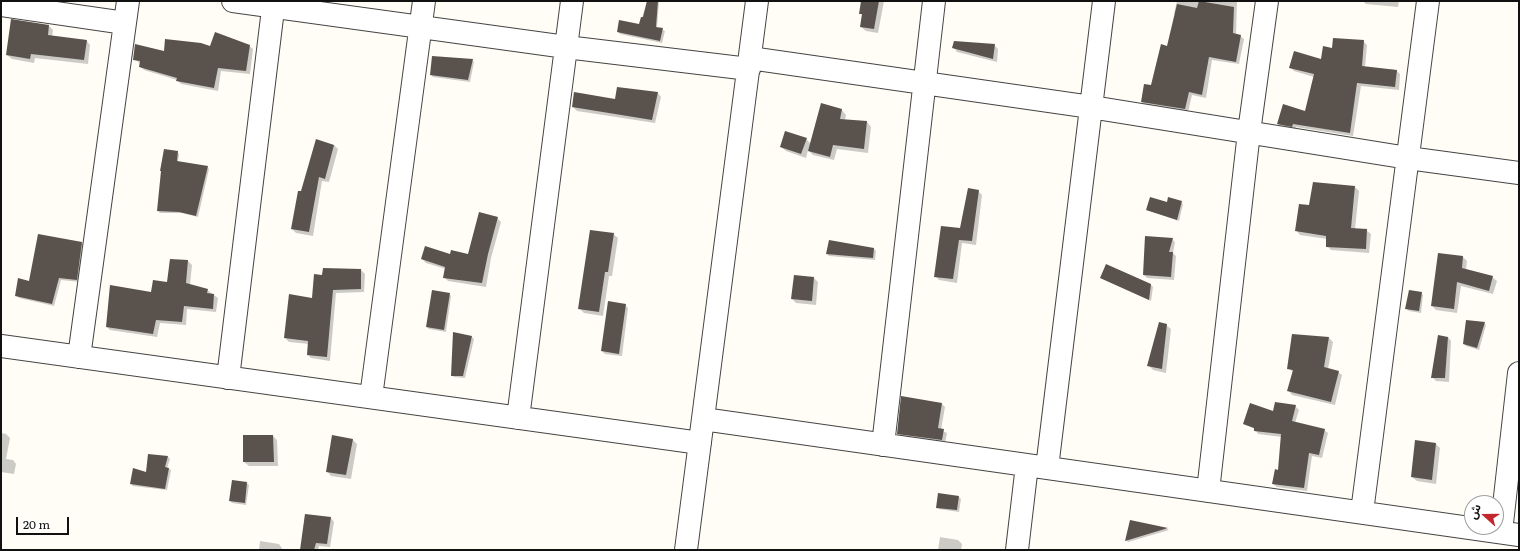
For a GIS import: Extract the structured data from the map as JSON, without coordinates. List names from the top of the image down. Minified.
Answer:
{"scale_bar":"20 m","north":"left"}
